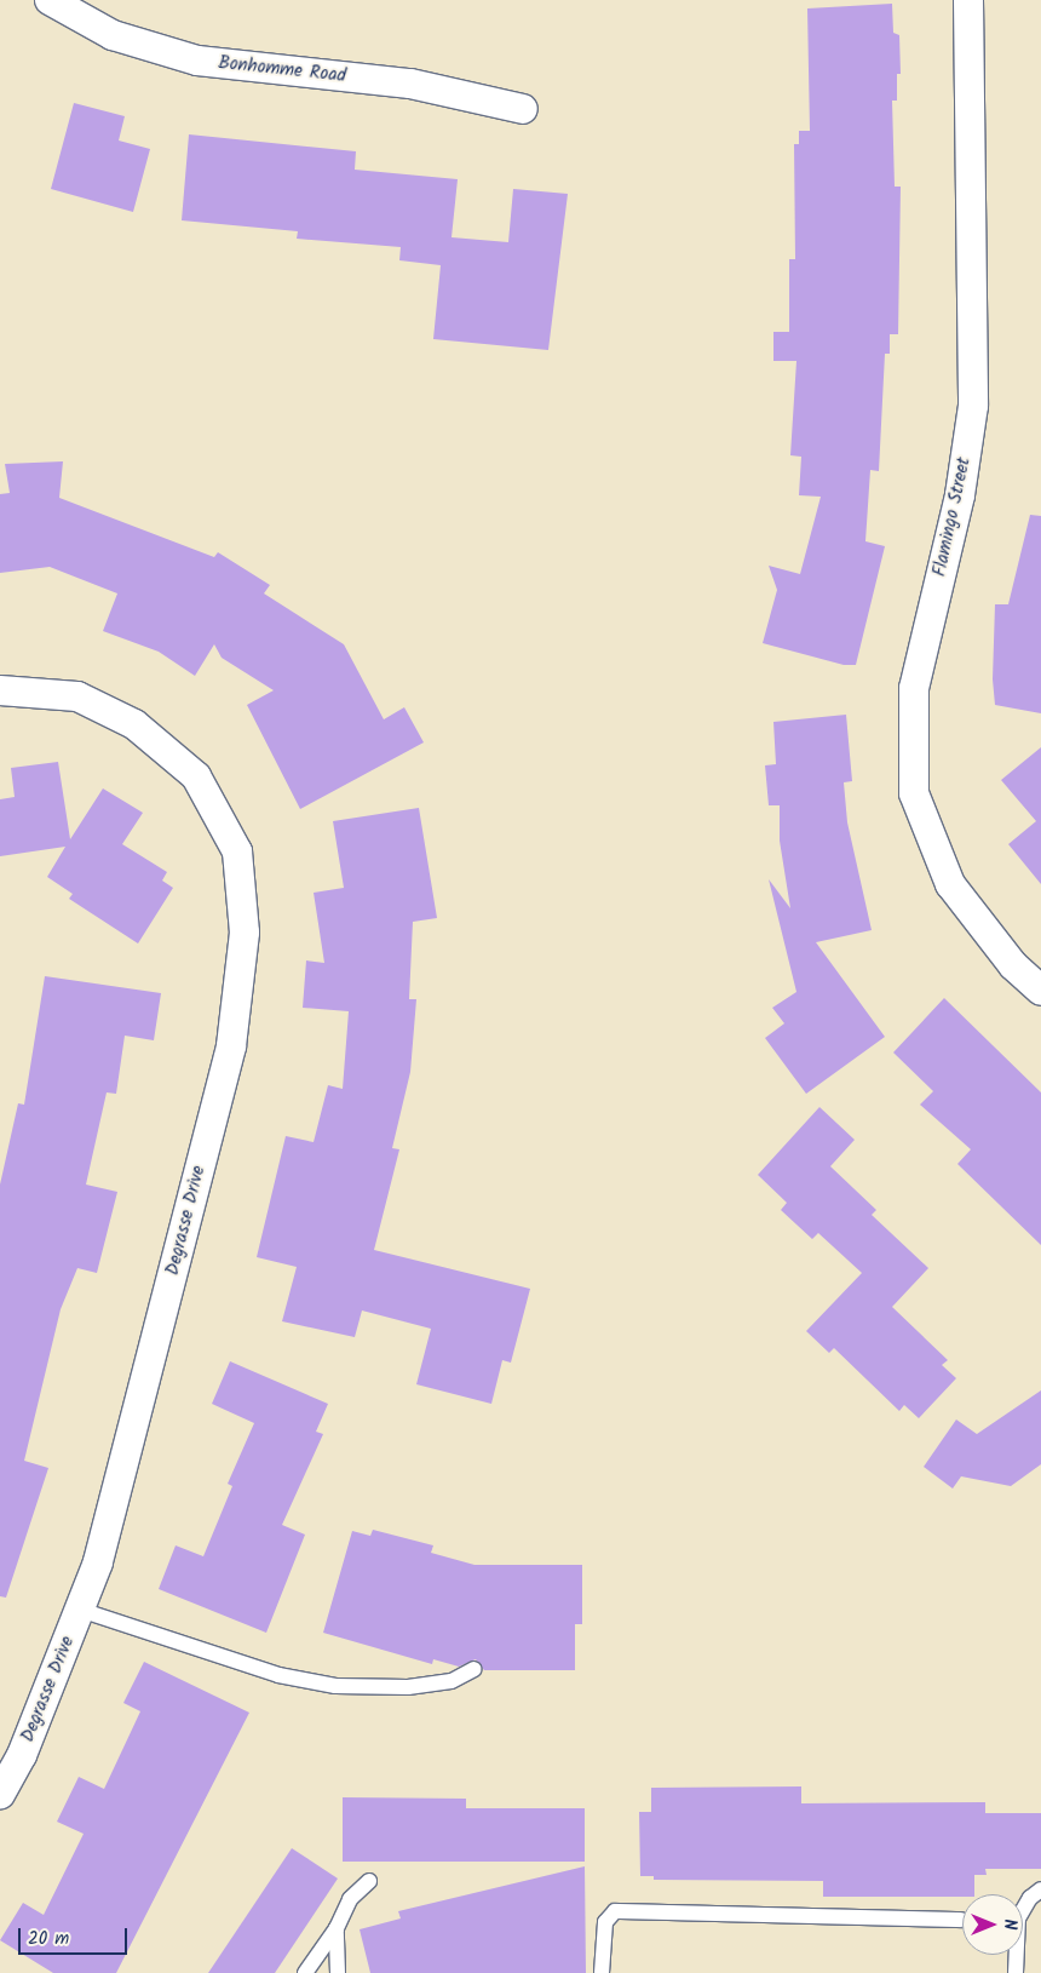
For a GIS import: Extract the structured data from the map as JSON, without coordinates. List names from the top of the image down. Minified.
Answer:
{"streets":{"street":["Bonhomme Road","Flamingo Street","Degrasse Drive"]},"scale_bar":"20 m","north":"right"}
